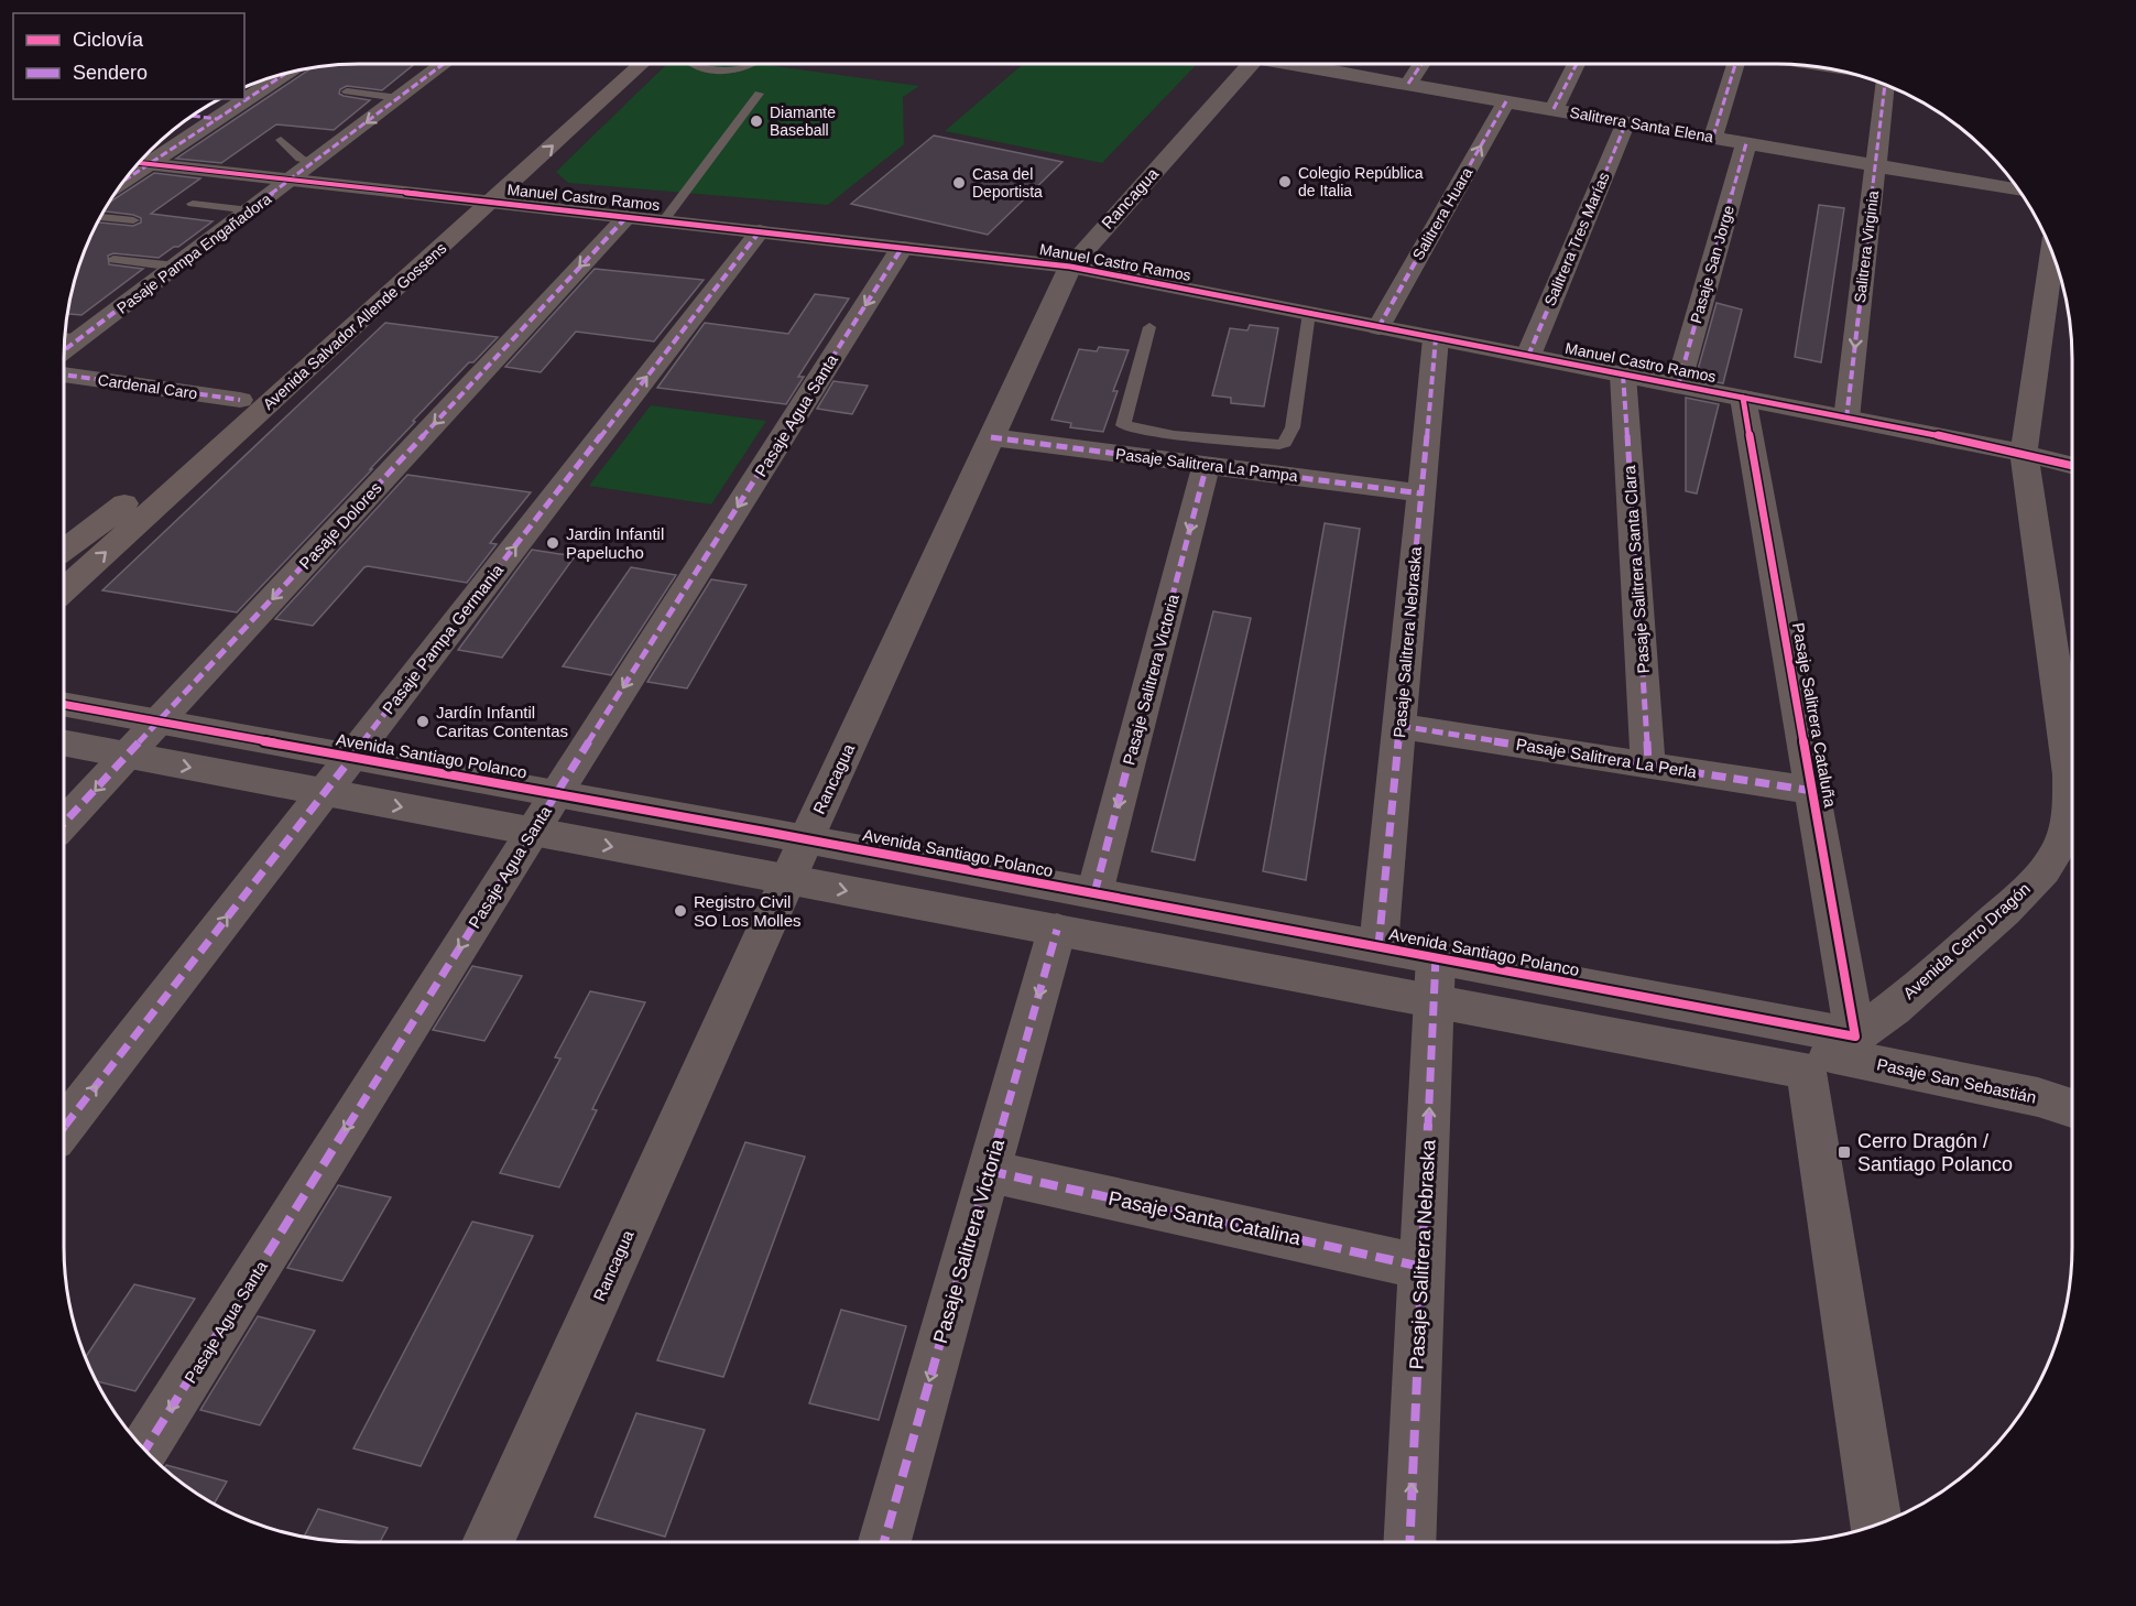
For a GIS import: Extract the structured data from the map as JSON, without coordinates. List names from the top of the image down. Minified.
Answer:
{"streets":{"main road":["Avenida Salvador Allende Gossens"],"street":["Salitrera Santa Elena","Manuel Castro Ramos","Rancagua","Salitrera Huara","Salitrera Tres Marías","Salitrera Virginia","Pasaje Pampa Engañadora","Pasaje San Jorge","Cardenal Caro","Pasaje Agua Santa","Pasaje Salitrera La Pampa","Pasaje Dolores","Pasaje Salitrera Santa Clara","Pasaje Pampa Germania","Pasaje Salitrera Nebraska","Pasaje Salitrera Victoria","Pasaje Salitrera Cataluña","Avenida Santiago Polanco","Pasaje Salitrera La Perla","Avenida Cerro Dragón","Pasaje San Sebastián","Pasaje Santa Catalina"]},"crossings":[["Salitrera Santa Elena","Salitrera Huara"],["Salitrera Santa Elena","Salitrera Tres Marías"],["Salitrera Santa Elena","Salitrera Virginia"],["Salitrera Santa Elena","Pasaje San Jorge"],["Manuel Castro Ramos","Rancagua"],["Manuel Castro Ramos","Salitrera Huara"],["Manuel Castro Ramos","Salitrera Tres Marías"],["Manuel Castro Ramos","Salitrera Virginia"],["Manuel Castro Ramos","Pasaje Pampa Engañadora"],["Manuel Castro Ramos","Pasaje San Jorge"],["Manuel Castro Ramos","Avenida Salvador Allende Gossens"],["Manuel Castro Ramos","Pasaje Agua Santa"],["Manuel Castro Ramos","Pasaje Dolores"],["Manuel Castro Ramos","Pasaje Salitrera Santa Clara"],["Manuel Castro Ramos","Pasaje Pampa Germania"],["Manuel Castro Ramos","Pasaje Salitrera Nebraska"],["Manuel Castro Ramos","Pasaje Salitrera Cataluña"],["Manuel Castro Ramos","Avenida Cerro Dragón"],["Rancagua","Pasaje Salitrera La Pampa"],["Rancagua","Avenida Santiago Polanco"],["Avenida Salvador Allende Gossens","Cardenal Caro"],["Pasaje Agua Santa","Avenida Santiago Polanco"],["Pasaje Salitrera La Pampa","Pasaje Salitrera Nebraska"],["Pasaje Salitrera La Pampa","Pasaje Salitrera Victoria"],["Pasaje Dolores","Avenida Santiago Polanco"],["Pasaje Salitrera Santa Clara","Pasaje Salitrera La Perla"],["Pasaje Pampa Germania","Avenida Santiago Polanco"],["Pasaje Salitrera Nebraska","Avenida Santiago Polanco"],["Pasaje Salitrera Nebraska","Pasaje Salitrera La Perla"],["Pasaje Salitrera Nebraska","Pasaje Santa Catalina"],["Pasaje Salitrera Victoria","Avenida Santiago Polanco"],["Pasaje Salitrera Victoria","Pasaje Santa Catalina"],["Pasaje Salitrera Cataluña","Avenida Santiago Polanco"],["Pasaje Salitrera Cataluña","Pasaje Salitrera La Perla"],["Pasaje Salitrera Cataluña","Avenida Cerro Dragón"],["Pasaje Salitrera Cataluña","Pasaje San Sebastián"],["Avenida Santiago Polanco","Avenida Cerro Dragón"],["Avenida Santiago Polanco","Pasaje San Sebastián"],["Avenida Cerro Dragón","Pasaje San Sebastián"]],"one_way":["Salitrera Huara","Salitrera Virginia","Pasaje Agua Santa","Pasaje Dolores","Pasaje Pampa Germania","Pasaje Salitrera Nebraska","Pasaje Salitrera Victoria"],"places":{"other":["Diamante Baseball","Colegio República de Italia","Casa del Deportista","Jardin Infantil Papelucho","Jardín Infantil Caritas Contentas","Registro Civil SO Los Molles"],"transit":["Cerro Dragón / Santiago Polanco"]},"legend":["Ciclovía","Sendero"]}
